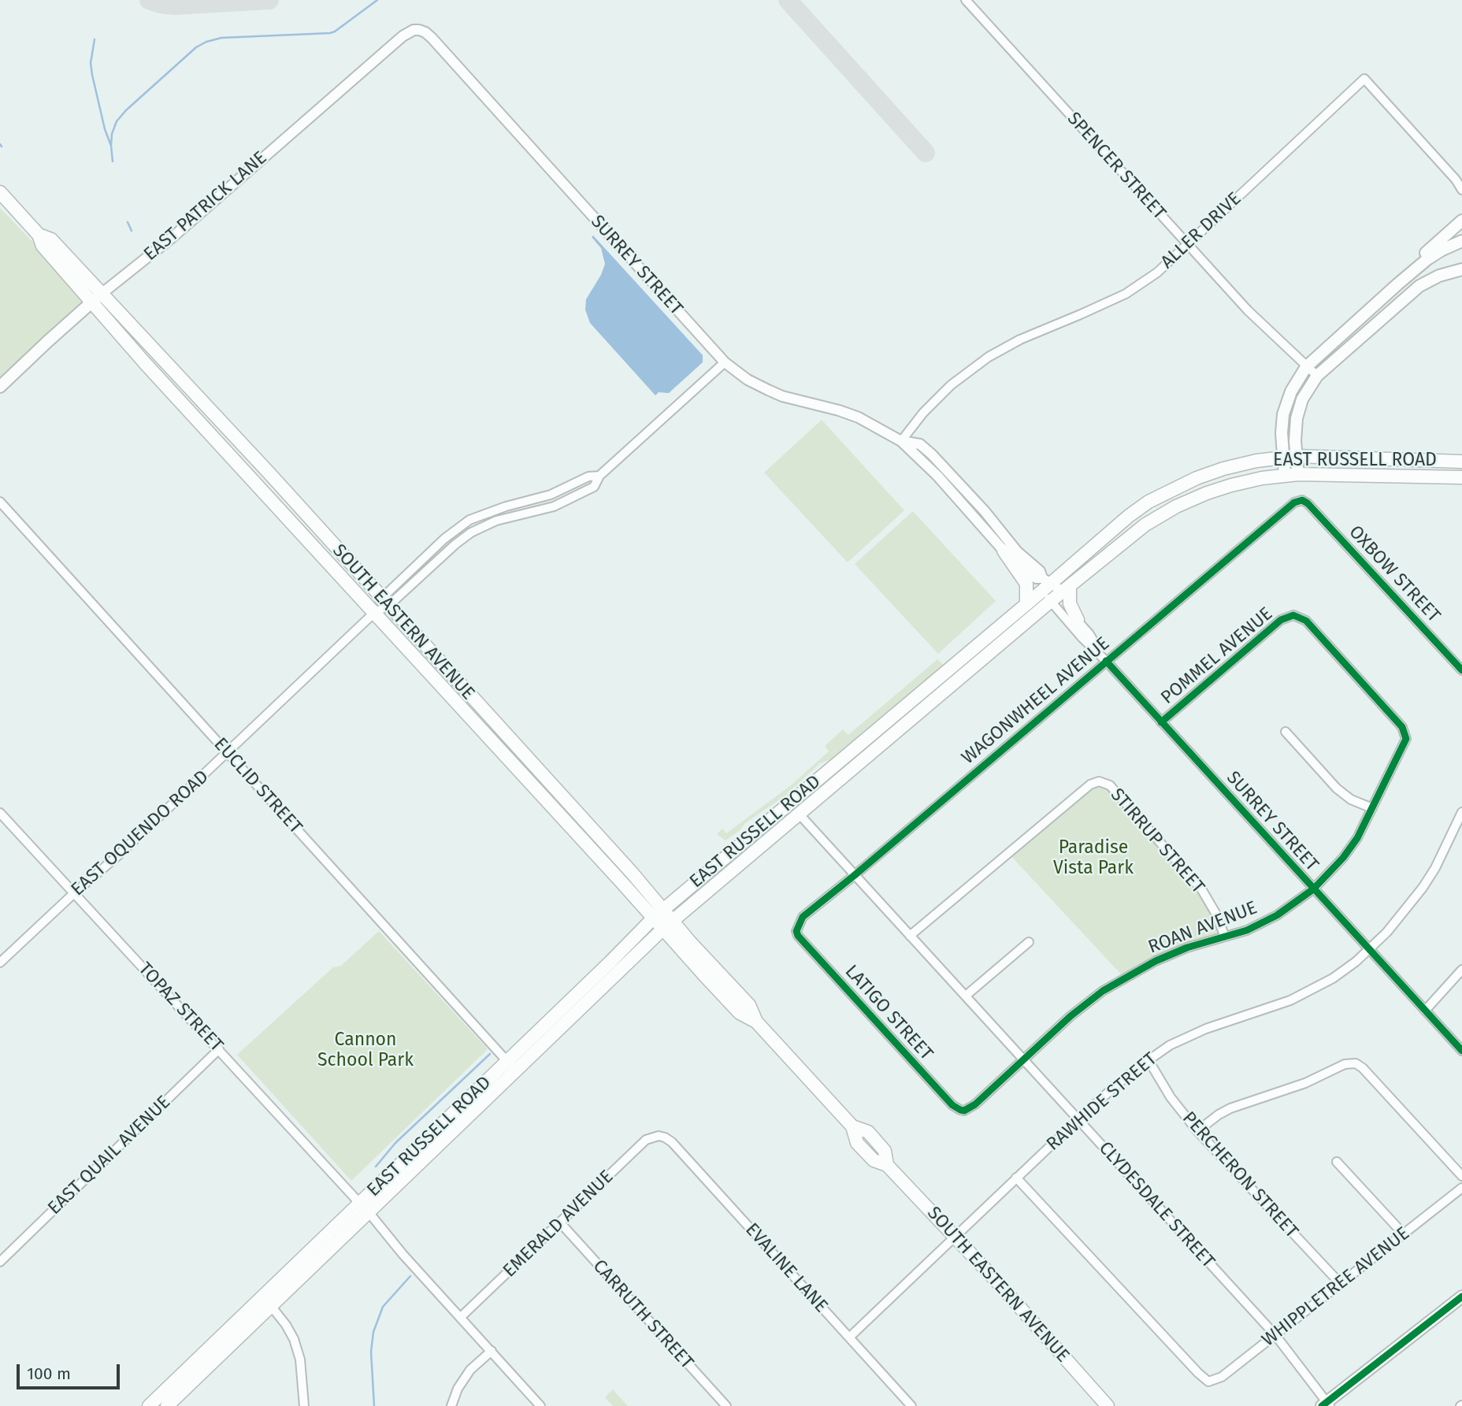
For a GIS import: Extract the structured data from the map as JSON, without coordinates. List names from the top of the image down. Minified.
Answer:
{"streets":{"main road":["EAST PATRICK LANE","EAST RUSSELL ROAD","SOUTH EASTERN AVENUE"],"street":["SPENCER STREET","ALLER DRIVE","SURREY STREET","OXBOW STREET","POMMEL AVENUE","WAGONWHEEL AVENUE","EUCLID STREET","EAST OQUENDO ROAD","STIRRUP STREET","ROAN AVENUE","TOPAZ STREET","LATIGO STREET","RAWHIDE STREET","EAST QUAIL AVENUE","PERCHERON STREET","CLYDESDALE STREET","EMERALD AVENUE","EVALINE LANE","WHIPPLETREE AVENUE","CARRUTH STREET"]},"crossings":[["SPENCER STREET","ALLER DRIVE"],["EAST PATRICK LANE","SURREY STREET"],["EAST PATRICK LANE","SOUTH EASTERN AVENUE"],["ALLER DRIVE","SURREY STREET"],["SURREY STREET","EAST RUSSELL ROAD"],["SURREY STREET","POMMEL AVENUE"],["SURREY STREET","WAGONWHEEL AVENUE"],["SURREY STREET","EAST OQUENDO ROAD"],["SURREY STREET","ROAN AVENUE"],["SURREY STREET","RAWHIDE STREET"],["EAST RUSSELL ROAD","SOUTH EASTERN AVENUE"],["EAST RUSSELL ROAD","EUCLID STREET"],["EAST RUSSELL ROAD","TOPAZ STREET"],["EAST RUSSELL ROAD","CLYDESDALE STREET"],["OXBOW STREET","WAGONWHEEL AVENUE"],["SOUTH EASTERN AVENUE","EAST OQUENDO ROAD"],["SOUTH EASTERN AVENUE","RAWHIDE STREET"],["POMMEL AVENUE","ROAN AVENUE"],["WAGONWHEEL AVENUE","LATIGO STREET"],["WAGONWHEEL AVENUE","CLYDESDALE STREET"],["EUCLID STREET","EAST OQUENDO ROAD"],["EAST OQUENDO ROAD","TOPAZ STREET"],["STIRRUP STREET","ROAN AVENUE"],["STIRRUP STREET","CLYDESDALE STREET"],["ROAN AVENUE","LATIGO STREET"],["ROAN AVENUE","CLYDESDALE STREET"],["TOPAZ STREET","EAST QUAIL AVENUE"],["TOPAZ STREET","EMERALD AVENUE"],["RAWHIDE STREET","PERCHERON STREET"],["RAWHIDE STREET","CLYDESDALE STREET"],["RAWHIDE STREET","EVALINE LANE"],["RAWHIDE STREET","WHIPPLETREE AVENUE"],["PERCHERON STREET","WHIPPLETREE AVENUE"],["CLYDESDALE STREET","WHIPPLETREE AVENUE"],["EMERALD AVENUE","EVALINE LANE"],["EMERALD AVENUE","CARRUTH STREET"]],"parks":["Paradise Vista Park","Cannon School Park"],"scale_bar":"100 m"}
